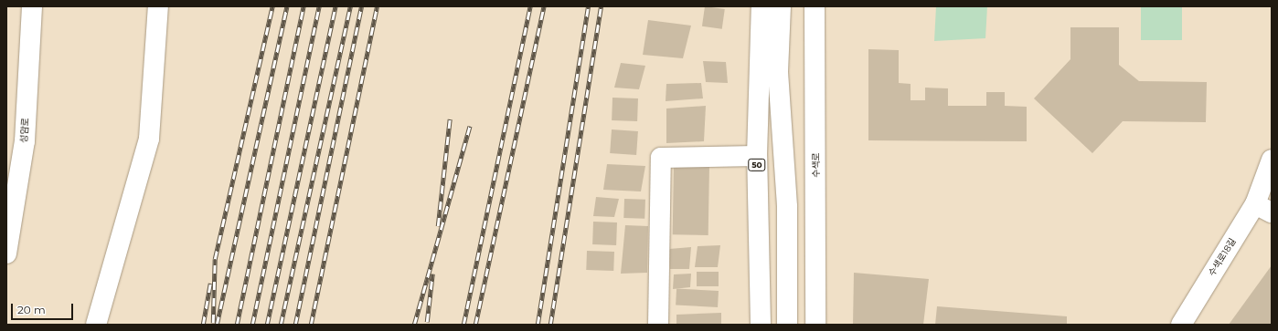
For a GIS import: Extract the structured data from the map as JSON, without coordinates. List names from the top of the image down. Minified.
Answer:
{"streets":{"main road":["성암로","50","수색로","수색로18길"]},"scale_bar":"20 m"}
